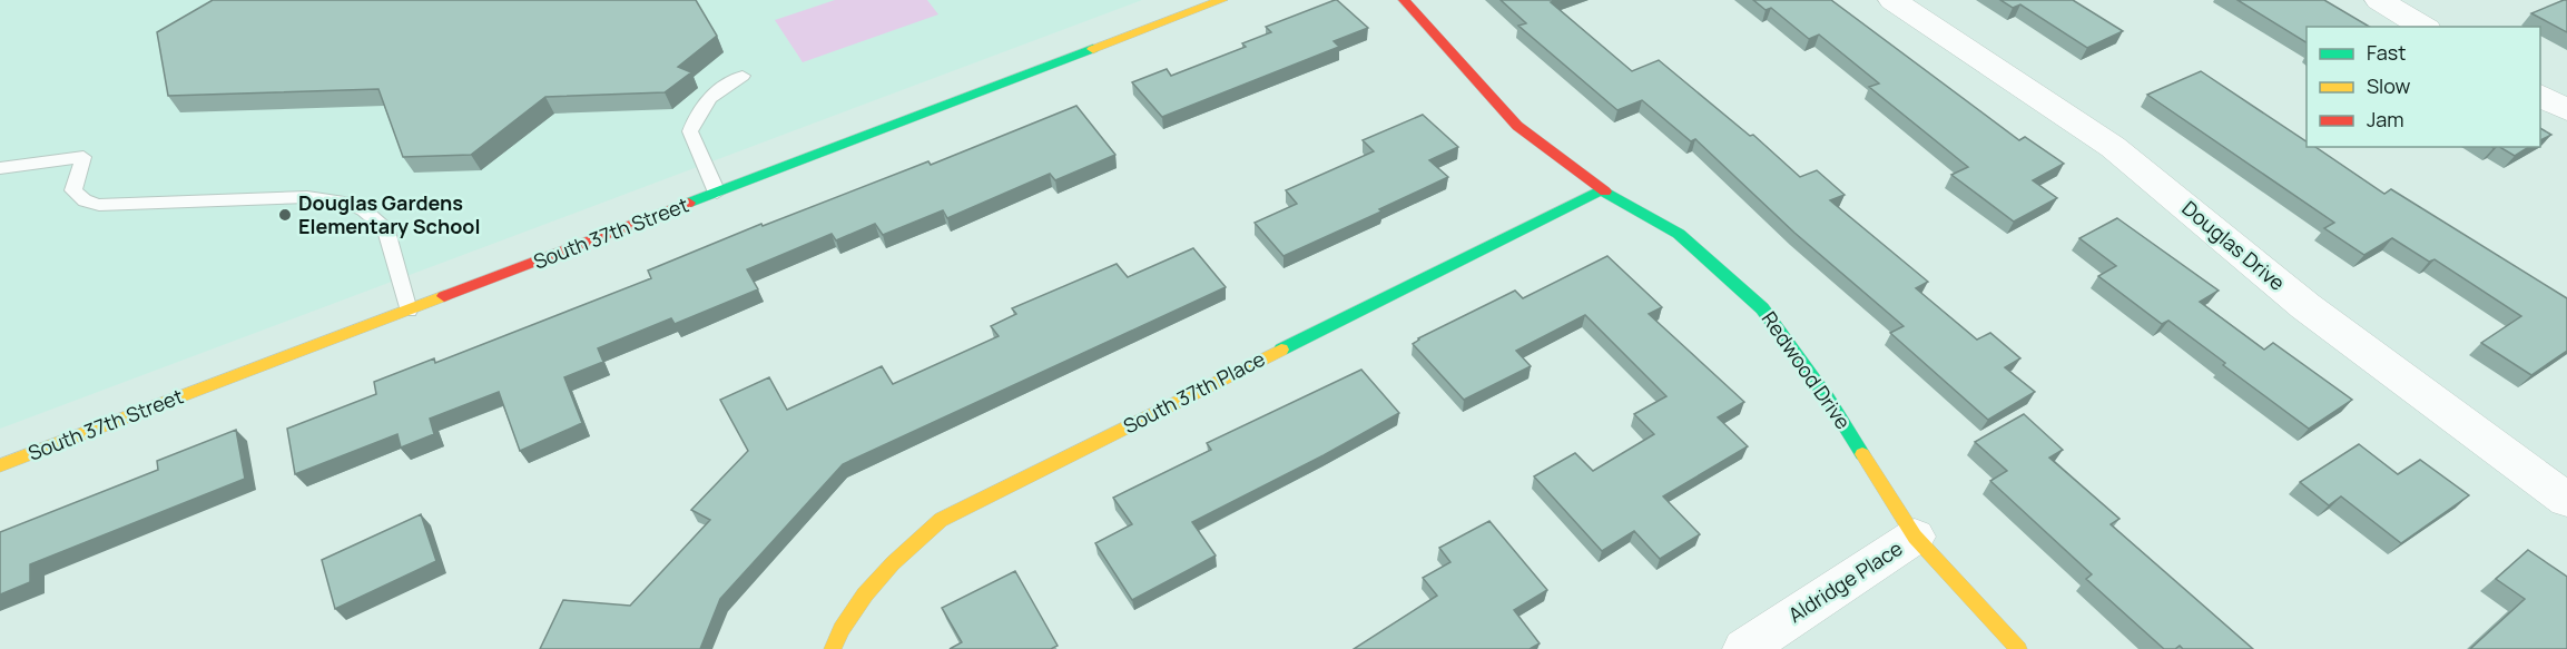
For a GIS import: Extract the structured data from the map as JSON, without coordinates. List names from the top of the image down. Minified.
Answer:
{"streets":{"street":["South 37th Street","Douglas Drive","Redwood Drive","South 37th Place","Aldridge Place"]},"crossings":[["Redwood Drive","South 37th Place"],["Redwood Drive","Aldridge Place"]],"places":["Douglas Gardens Elementary School"],"legend":["Fast","Slow","Jam"]}
